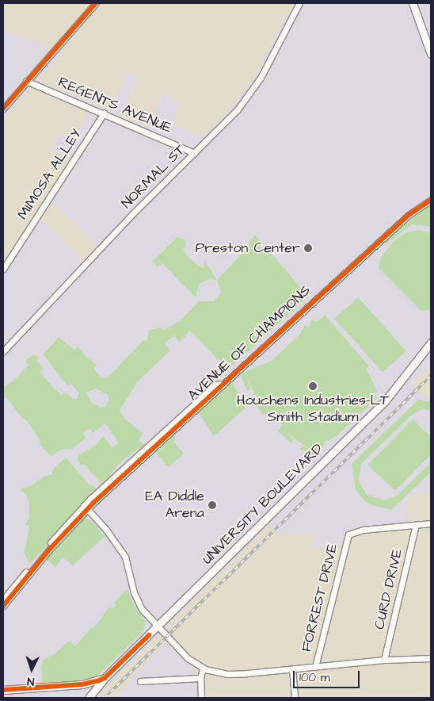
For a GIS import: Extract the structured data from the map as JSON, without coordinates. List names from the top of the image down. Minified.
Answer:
{"streets":{"main road":["UNIVERSITY BOULEVARD"],"street":["REGENTS AVENUE","MIMOSA ALLEY","NORMAL ST","AVENUE OF CHAMPIONS","CURD DRIVE","FORREST DRIVE"]},"crossings":[["REGENTS AVENUE","MIMOSA ALLEY"],["REGENTS AVENUE","NORMAL ST"],["CURD DRIVE","FORREST DRIVE"]],"places":["Preston Center","Houchens Industries-LT Smith Stadium","EA Diddle Arena"],"scale_bar":"100 m","north":"bottom"}
